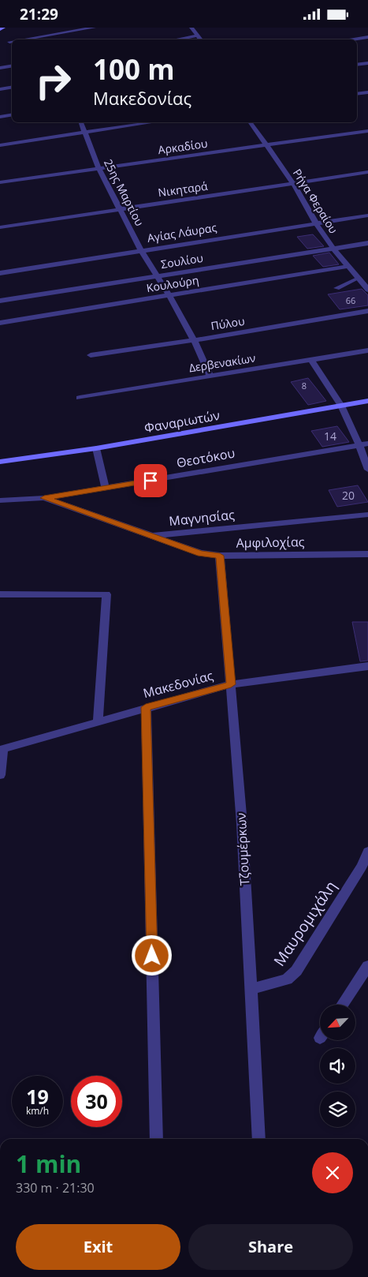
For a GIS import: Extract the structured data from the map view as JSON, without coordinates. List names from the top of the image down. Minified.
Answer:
{"streets":{"street":["Αρκαδίου","Νικηταρά","25ης Μαρτίου","Ρήγα Φεραίου","Αγίας Λάυρας","Σουλίου","Κουλούρη","Πύλου","Δερβενακίων","Φαναριωτών","Θεοτόκου","Μαγνησίας","Αμφιλοχίας","Μακεδονίας","Τζουμέρκων","Μαυρομιχάλη"]},"crossings":[["Αρκαδίου","25ης Μαρτίου"],["Αρκαδίου","Ρήγα Φεραίου"],["Νικηταρά","25ης Μαρτίου"],["Νικηταρά","Ρήγα Φεραίου"],["25ης Μαρτίου","Αγίας Λάυρας"],["25ης Μαρτίου","Σουλίου"],["25ης Μαρτίου","Κουλούρη"],["25ης Μαρτίου","Πύλου"],["25ης Μαρτίου","Δερβενακίων"],["Ρήγα Φεραίου","Αγίας Λάυρας"],["Ρήγα Φεραίου","Σουλίου"],["Ρήγα Φεραίου","Κουλούρη"],["Θεοτόκου","Μαγνησίας"],["Μαγνησίας","Αμφιλοχίας"],["Αμφιλοχίας","Τζουμέρκων"],["Μακεδονίας","Τζουμέρκων"],["Τζουμέρκων","Μαυρομιχάλη"]],"house_numbers":["66","8","14","20"],"north":"bottom left","page":{"status":"21:29","turn":["100 m","Μακεδονίας"],"speed":"19 km/h","limit":"30","heading":["1 min","330 m · 21:30"],"buttons":["Exit","Share"]}}
